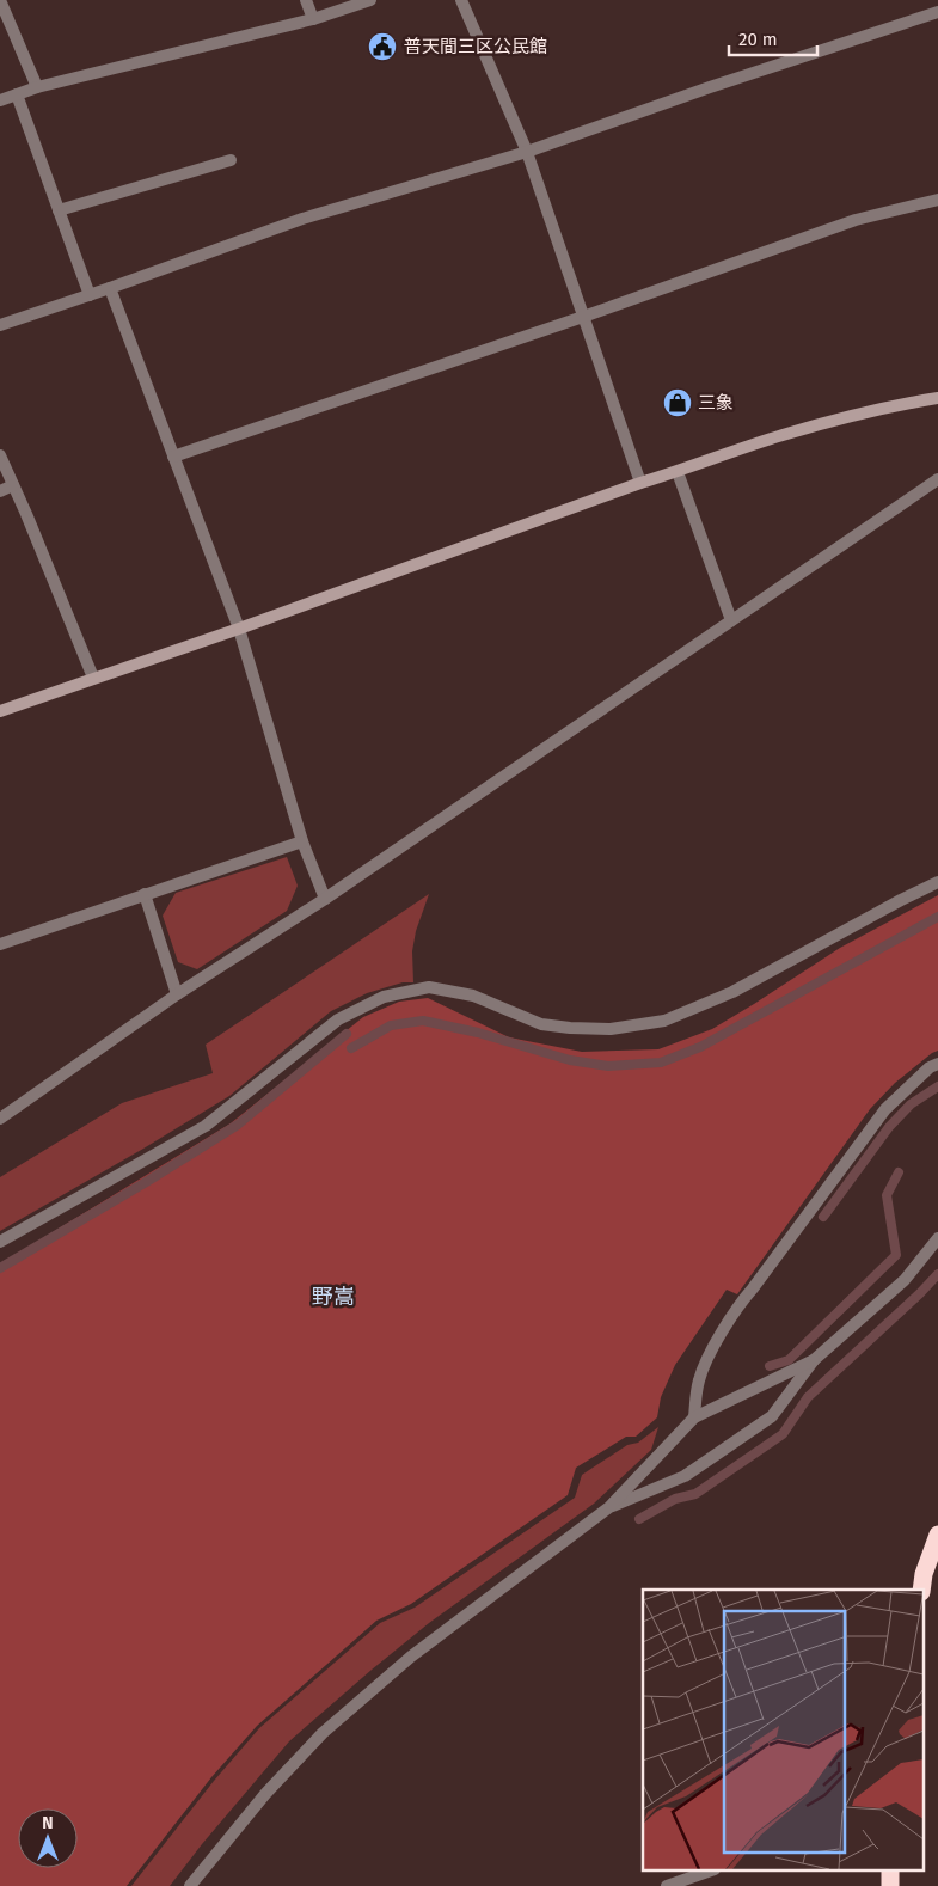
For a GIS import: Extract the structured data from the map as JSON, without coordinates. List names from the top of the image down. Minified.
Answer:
{"districts":["野嵩"],"places":{"public building":["普天間三区公民館"],"shop":["三象"]},"scale_bar":"20 m","north":"top"}
